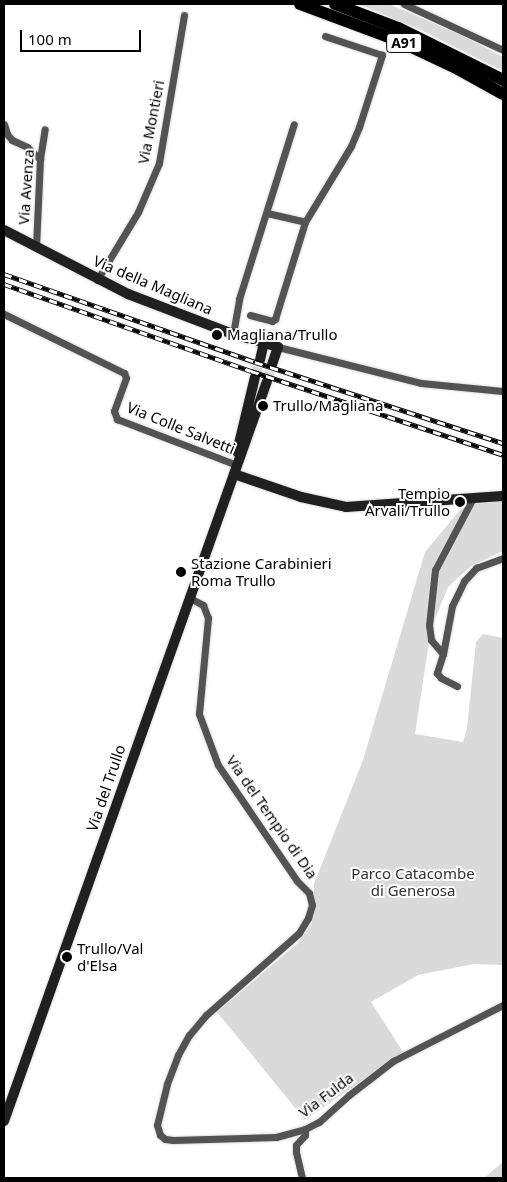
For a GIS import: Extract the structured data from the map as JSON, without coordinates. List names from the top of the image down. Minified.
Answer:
{"streets":{"highway":["A91"],"main road":["Via della Magliana","Via del Trullo"],"street":["Via Montieri","Via Avenza","Via Colle Salvetti","Via del Tempio di Dia","Via Fulda"]},"crossings":[["Via Montieri","Via della Magliana"],["Via Avenza","Via della Magliana"],["Via Colle Salvetti","Via del Trullo"],["Via del Trullo","Via del Tempio di Dia"],["Via del Tempio di Dia","Via Fulda"]],"parks":["Parco Catacombe di Generosa"],"places":["Magliana/Trullo","Trullo/Magliana","Tempio Arvali/Trullo","Stazione Carabinieri Roma Trullo","Trullo/Val d'Elsa"],"scale_bar":"100 m"}
